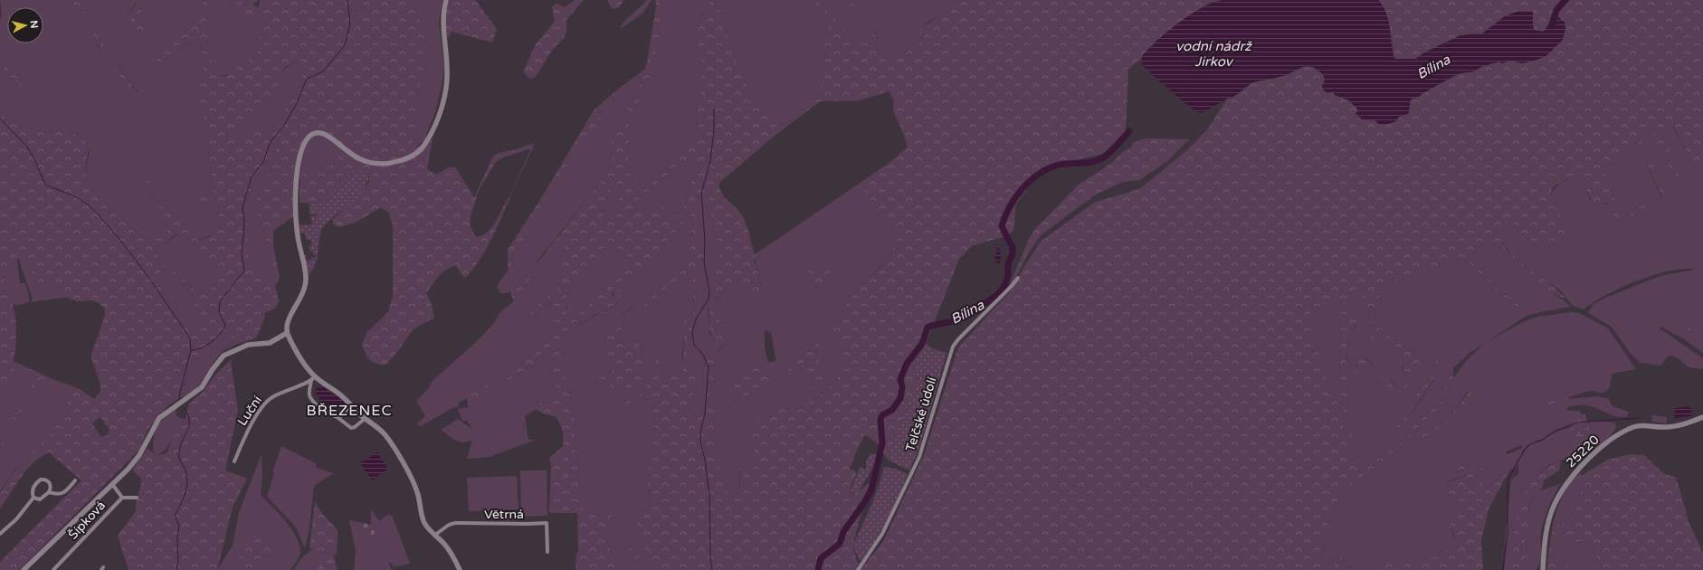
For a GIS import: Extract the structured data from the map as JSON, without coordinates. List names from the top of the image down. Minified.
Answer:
{"streets":{"street":["Luční","Telčské údolí","25220","Větrná","Šípková"]},"districts":["BŘEZENEC"],"water":["vodní nádrž Jirkov","Bílina"],"north":"right"}
